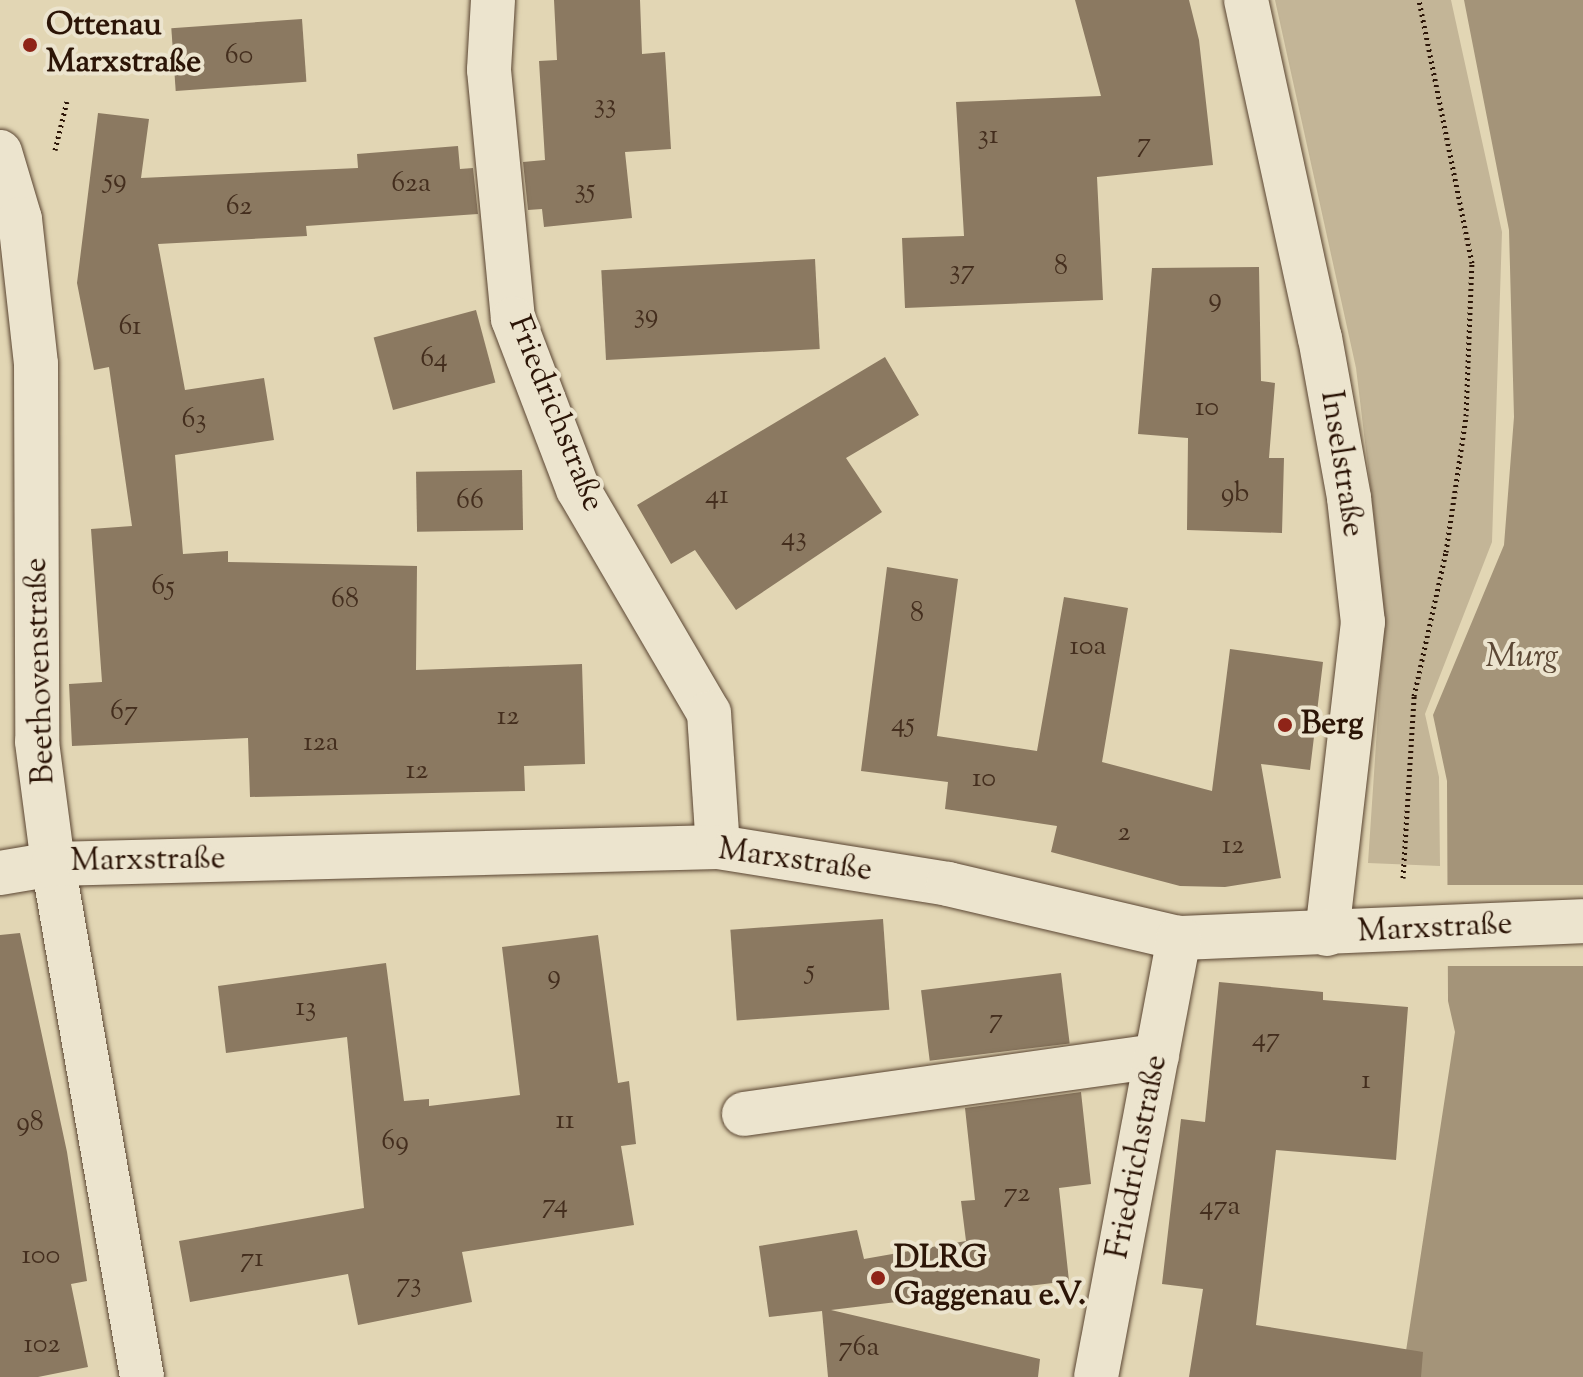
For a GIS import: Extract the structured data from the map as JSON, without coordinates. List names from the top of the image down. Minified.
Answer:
{"streets":{"street":["Friedrichstraße","Inselstraße","Beethovenstraße","Marxstraße"]},"crossings":[["Friedrichstraße","Marxstraße"],["Inselstraße","Marxstraße"],["Beethovenstraße","Marxstraße"]],"water":["Murg"],"places":["Ottenau Marxstraße","Berg","DLRG Gaggenau e.V."],"house_numbers":["60","33","31","7","59","62a","35","62","8","37","9","39","61","64","10","63","9b","41","66","43","65","68","8","10a","67","12","45","12a","12","10","2","12","5","9","13","7","47","1","11","98","69","72","74","47a","100","71","73","102","76a"]}
